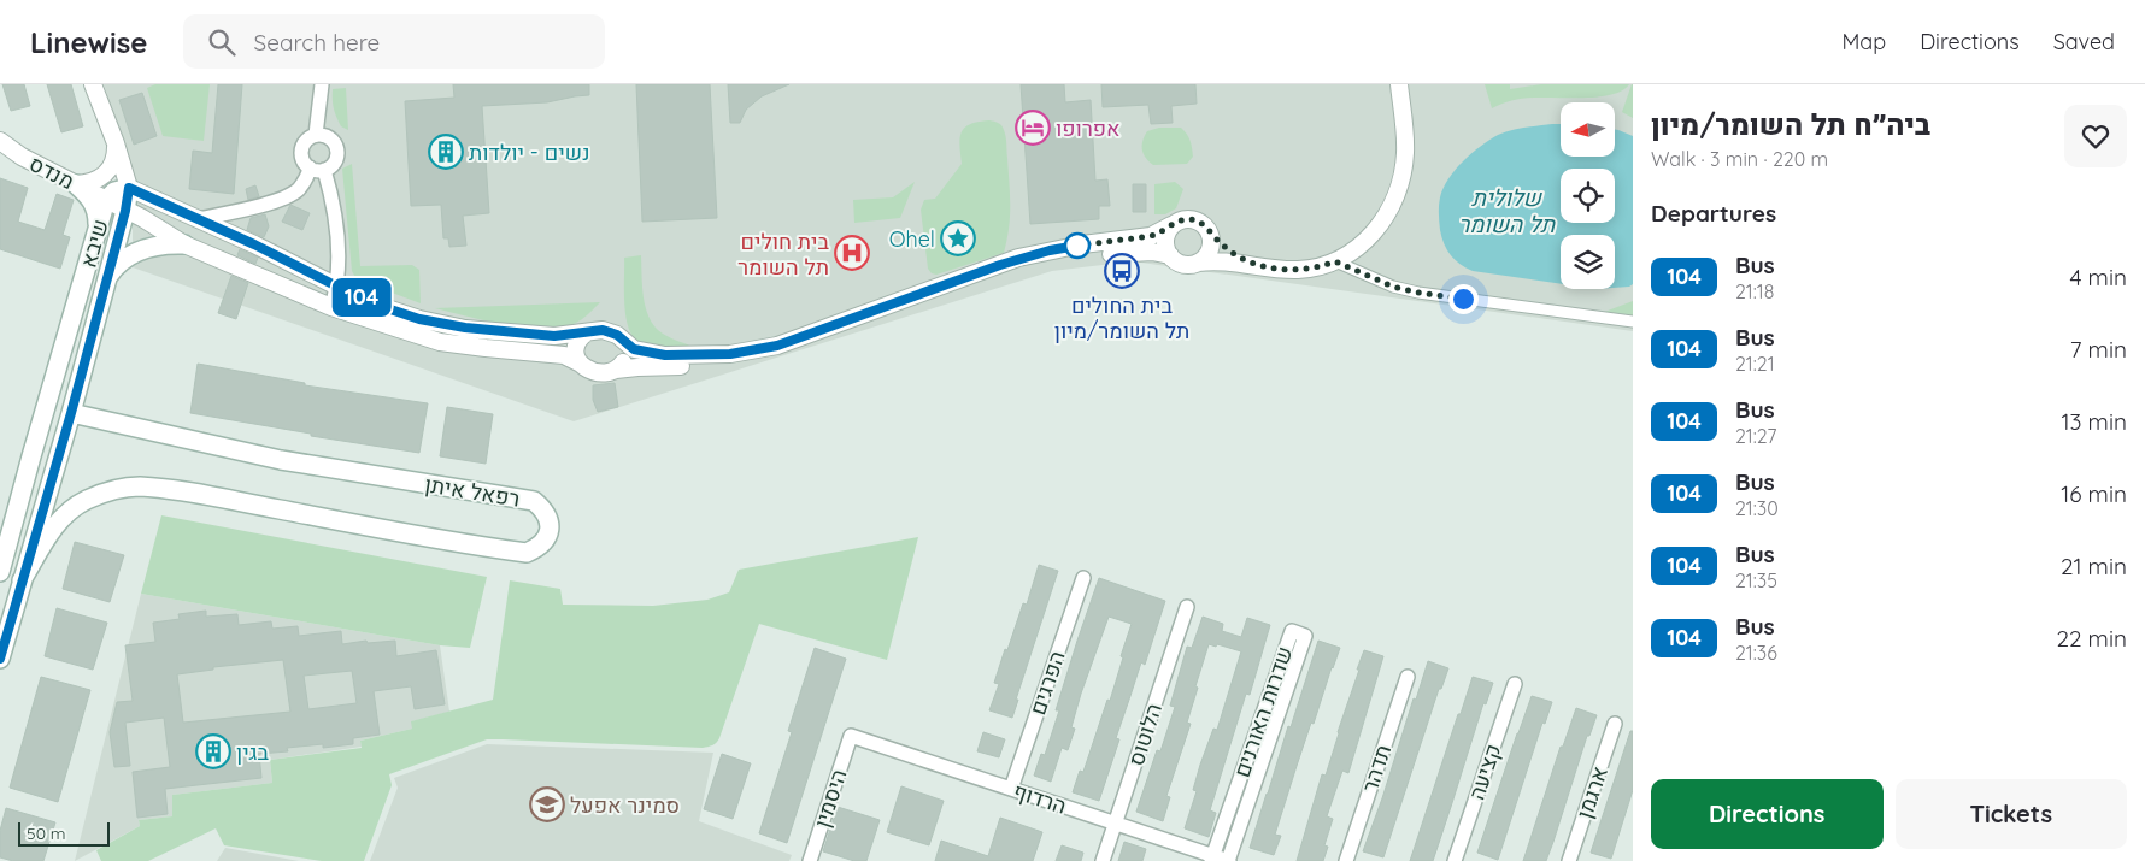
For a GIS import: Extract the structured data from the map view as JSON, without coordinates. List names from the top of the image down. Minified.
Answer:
{"streets":{"main road":["שיבא","רפאל איתן"],"street":["מנדס","הפרגים","שדרות האורנים","הלוטוס","תדהר","קציעה","ארגמן","היסמין","הרדוף"]},"crossings":[["מנדס","שיבא"],["שיבא","רפאל איתן"],["הפרגים","הרדוף"],["שדרות האורנים","הרדוף"],["הלוטוס","הרדוף"],["היסמין","הרדוף"]],"water":["שלולית תל השומר"],"places":{"hotel":["אפרופו"],"building":["נשים - יולדות","בגין"],"place":["Ohel"],"hospital":["בית חולים תל השומר"],"bus stop":["בית החולים תל השומר/מיון"],"school or university":["סמינר אפעל"]},"lines":["bus line 104"],"scale_bar":"50 m","north":"left","page":{"header":"Linewise","search":"Search here","nav":["Map","Directions","Saved"],"on_map":"104","heading":[["ביה״ח תל השומר/מיון","Walk · 3 min · 220 m"],"Departures"],"list":[{"mark":"104","name":"Bus","note":"21:18","value":"4 min"},{"mark":"104","name":"Bus","note":"21:21","value":"7 min"},{"mark":"104","name":"Bus","note":"21:27","value":"13 min"},{"mark":"104","name":"Bus","note":"21:30","value":"16 min"},{"mark":"104","name":"Bus","note":"21:35","value":"21 min"},{"mark":"104","name":"Bus","note":"21:36","value":"22 min"}],"buttons":["Directions","Tickets"],"scale":"50 m"}}
